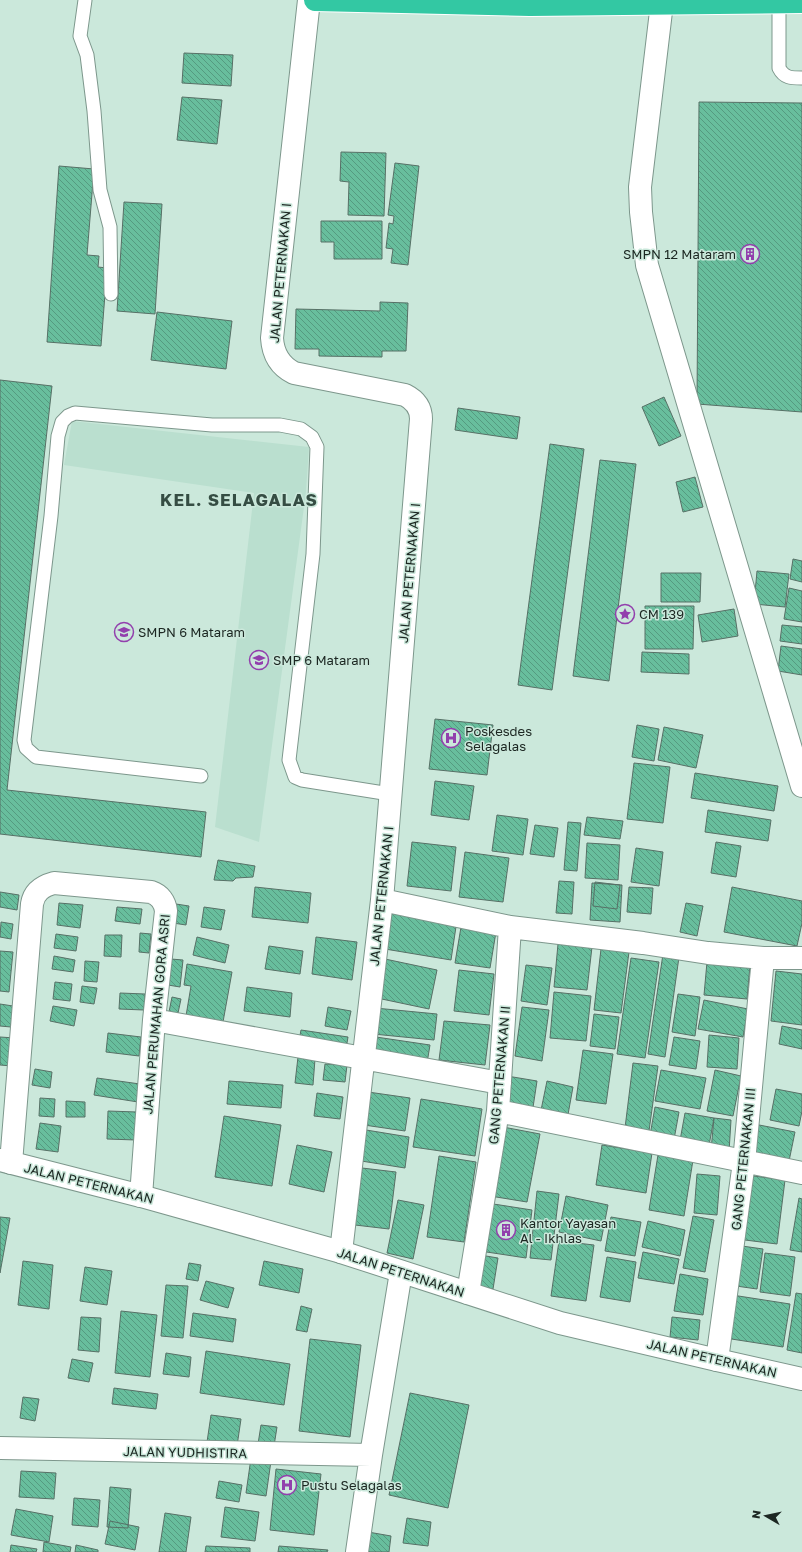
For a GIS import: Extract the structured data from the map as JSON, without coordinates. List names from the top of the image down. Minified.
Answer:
{"streets":{"street":["JALAN PETERNAKAN I","JALAN PERUMAHAN GORA ASRI","GANG PETERNAKAN II","GANG PETERNAKAN III","JALAN PETERNAKAN","JALAN YUDHISTIRA"]},"crossings":[["JALAN PETERNAKAN I","JALAN PETERNAKAN"],["JALAN PERUMAHAN GORA ASRI","JALAN PETERNAKAN"],["GANG PETERNAKAN II","JALAN PETERNAKAN"],["GANG PETERNAKAN III","JALAN PETERNAKAN"]],"districts":["KEL. SELAGALAS"],"places":{"building":["SMPN 12 Mataram","Kantor Yayasan Al - Ikhlas"],"place":["CM 139"],"school or university":["SMPN 6 Mataram","SMP 6 Mataram"],"hospital":["Poskesdes Selagalas","Pustu Selagalas"]},"north":"left"}
